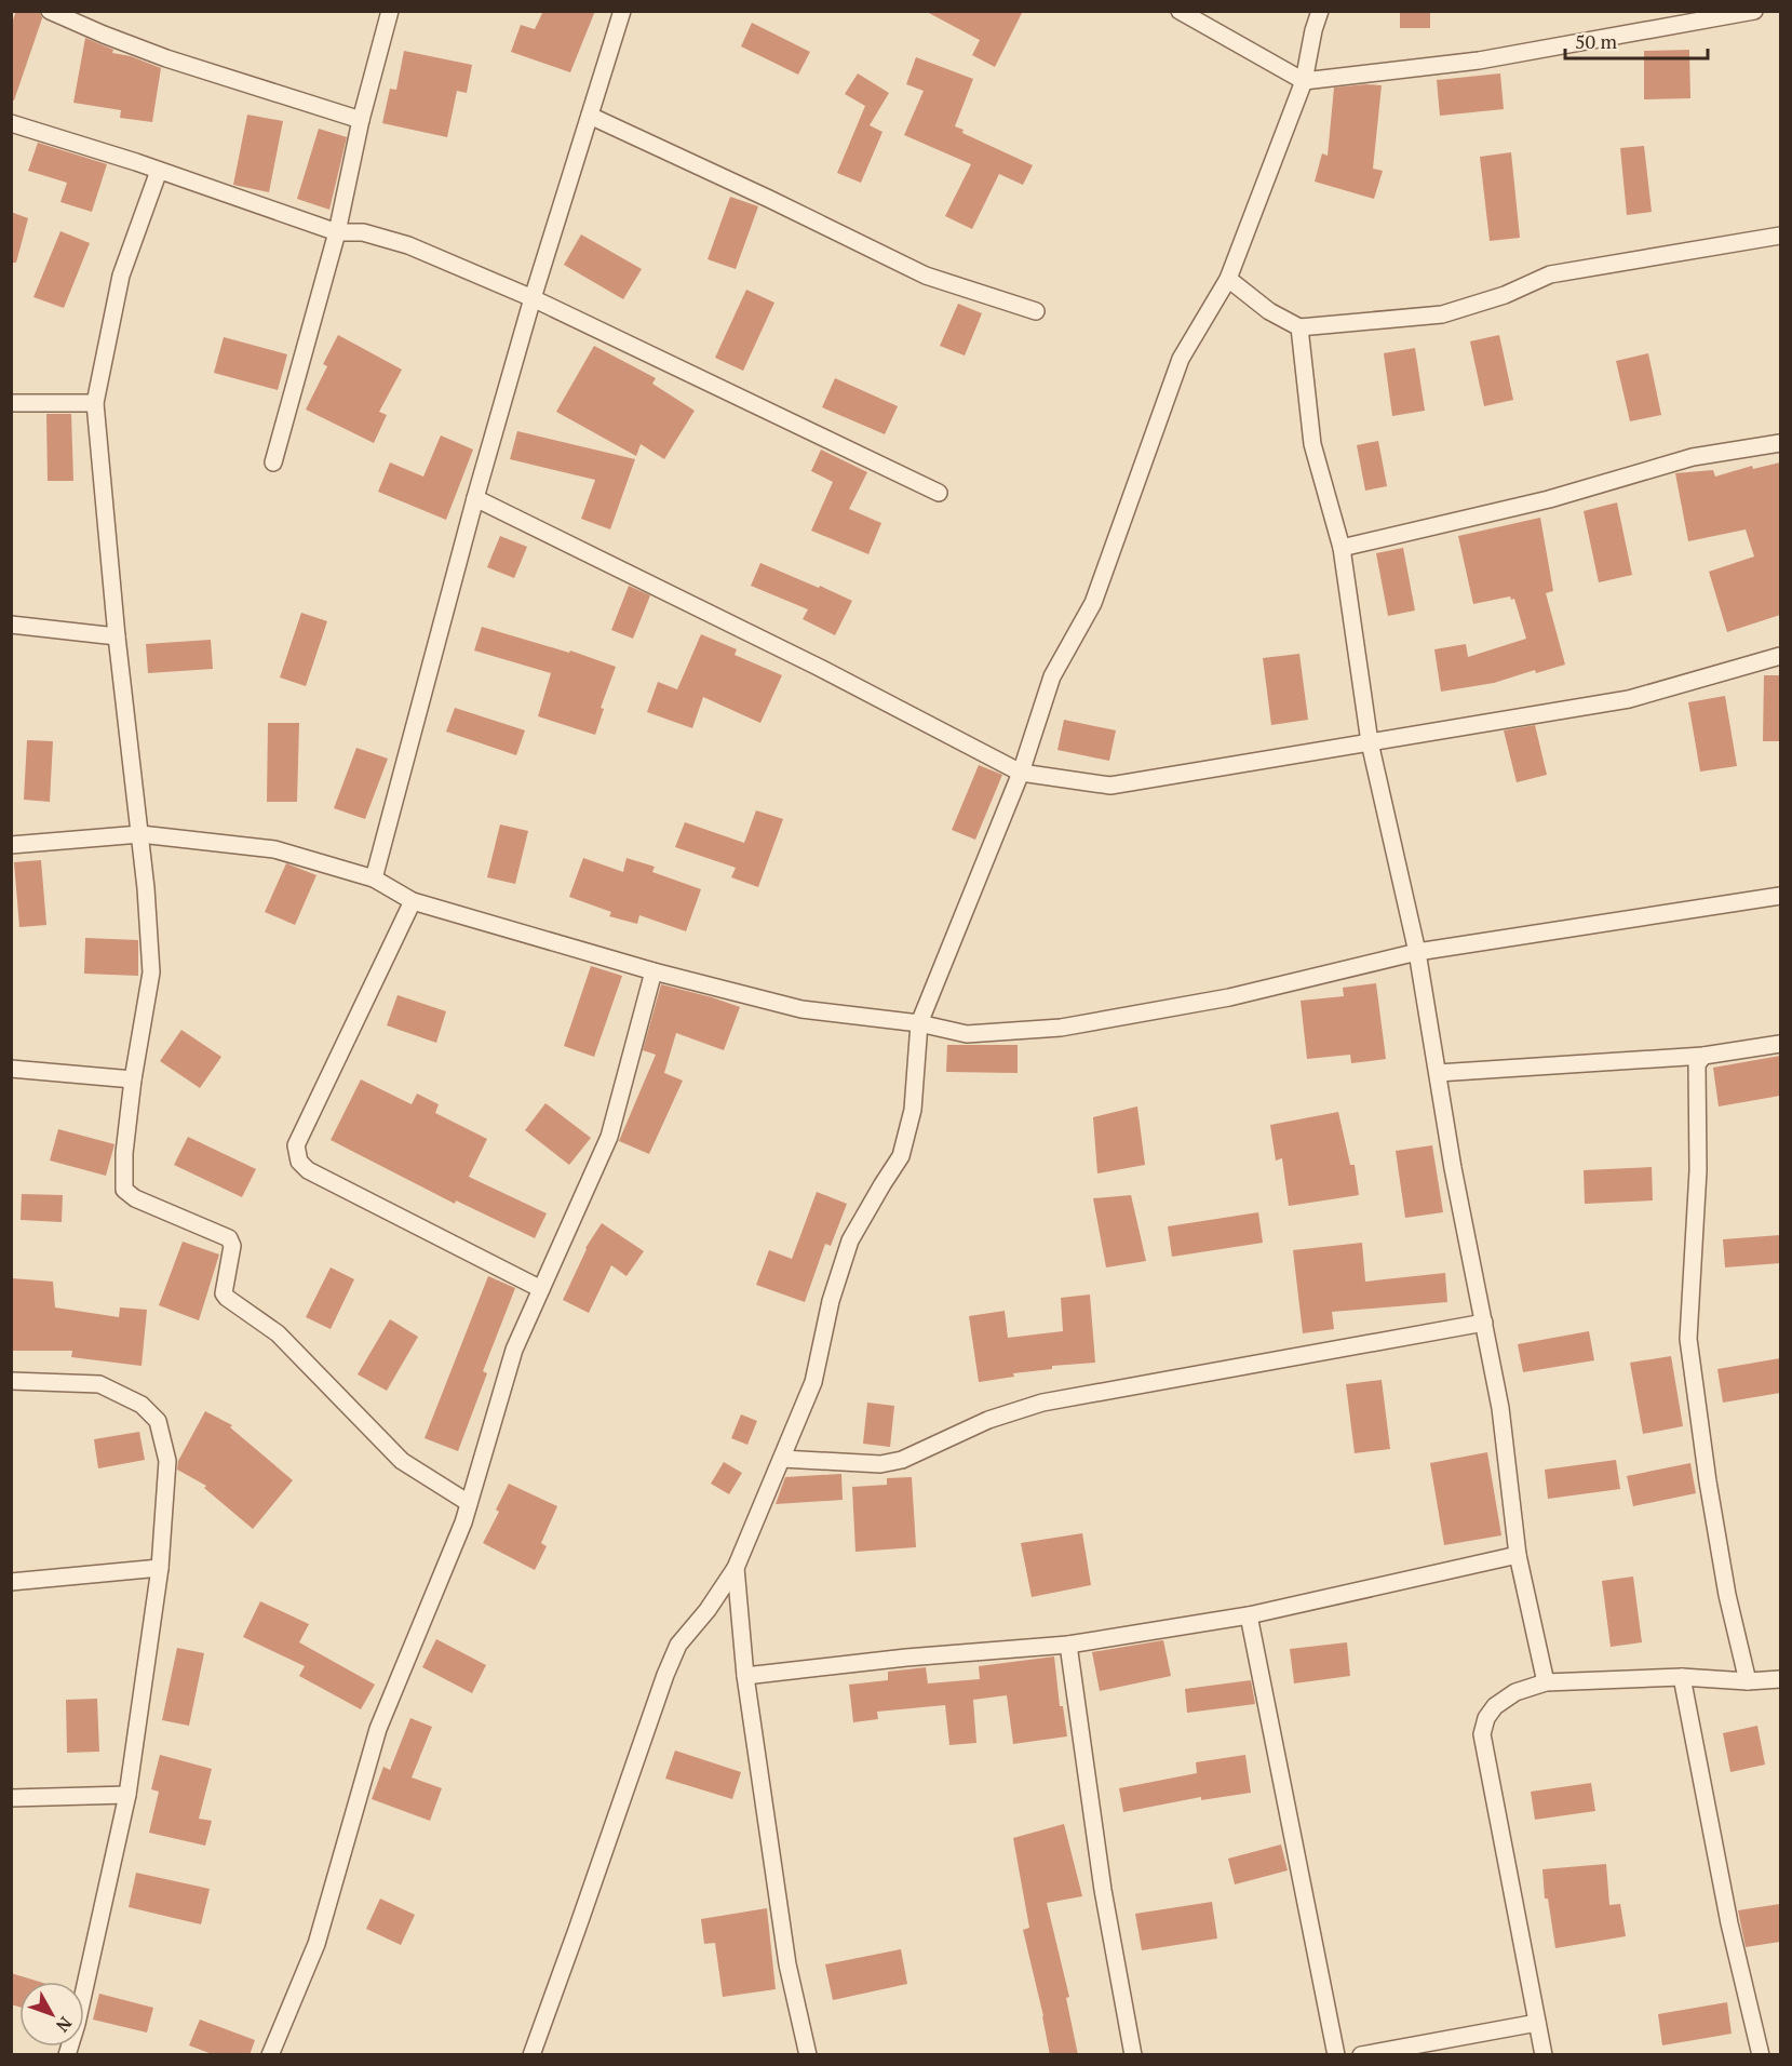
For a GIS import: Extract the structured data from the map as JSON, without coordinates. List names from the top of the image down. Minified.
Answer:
{"scale_bar":"50 m","north":"bottom right"}
